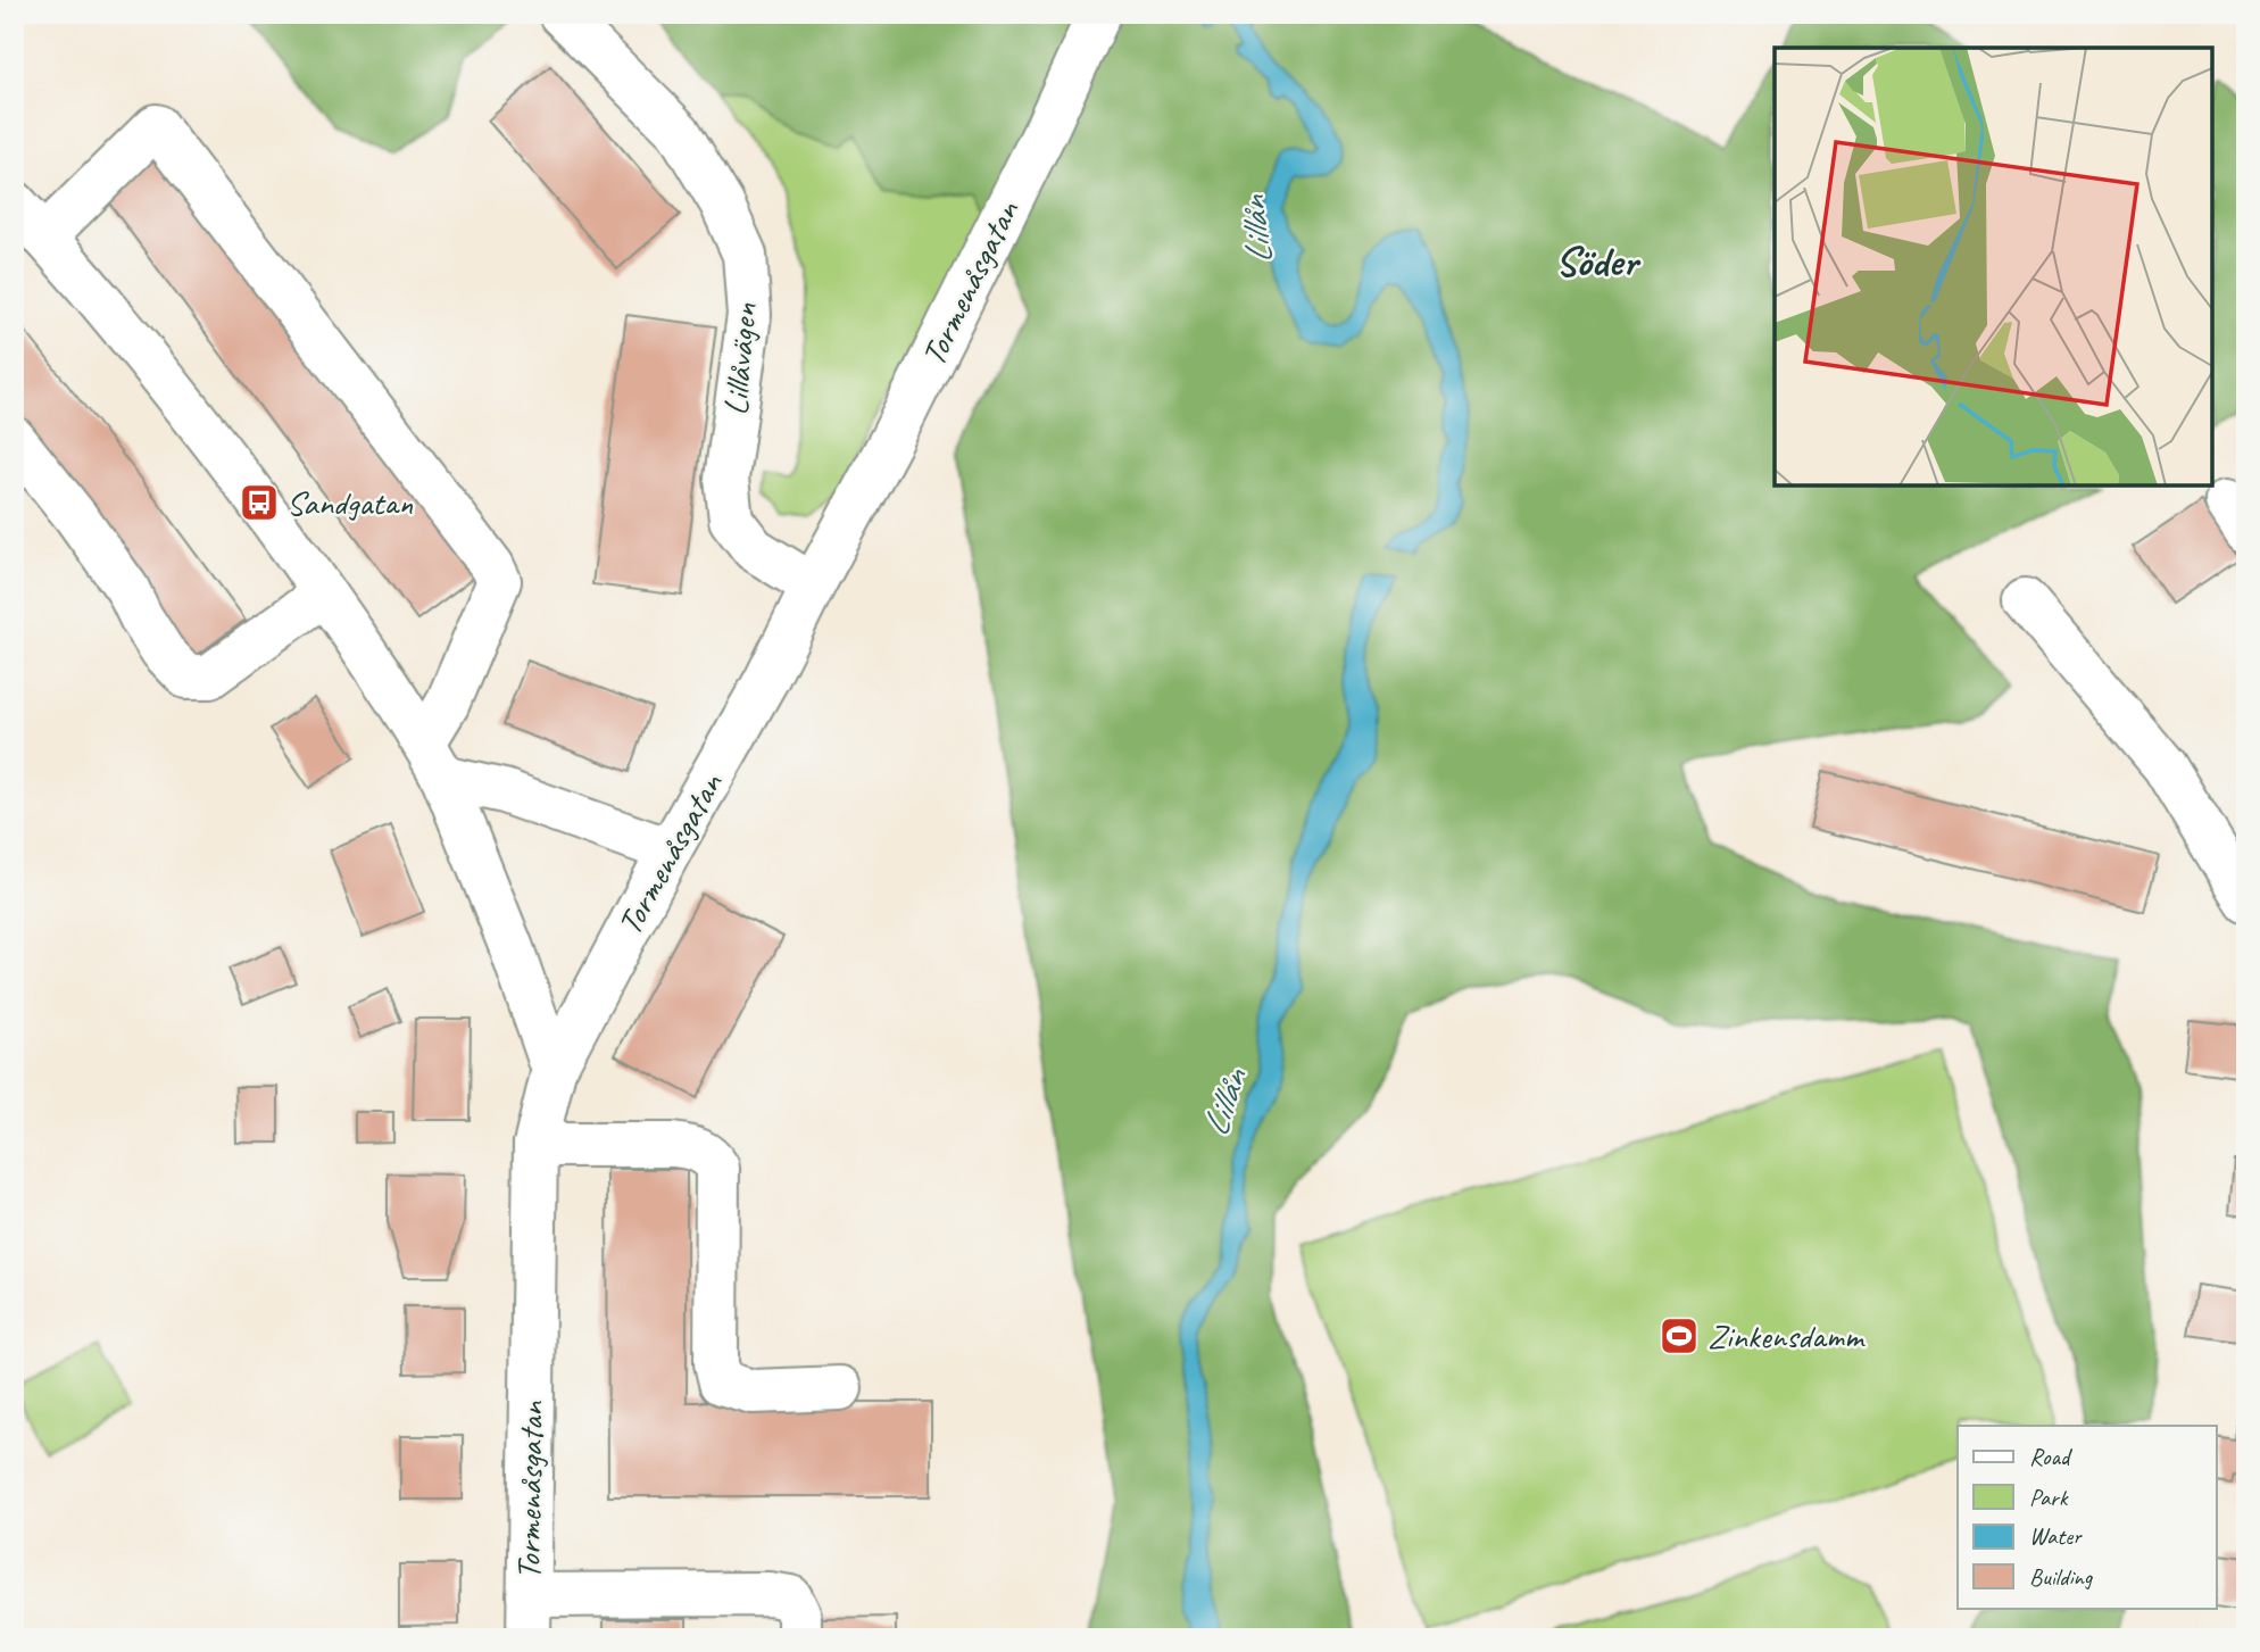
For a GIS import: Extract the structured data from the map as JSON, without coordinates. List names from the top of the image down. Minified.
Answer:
{"streets":{"street":["Tormenåsgatan","Lillåvägen"]},"crossings":[["Tormenåsgatan","Lillåvägen"]],"districts":["Söder"],"water":["Lillån"],"places":{"bus stop":["Sandgatan"],"sports":["Zinkensdamm"]},"legend":["Road","Park","Water","Building"]}
